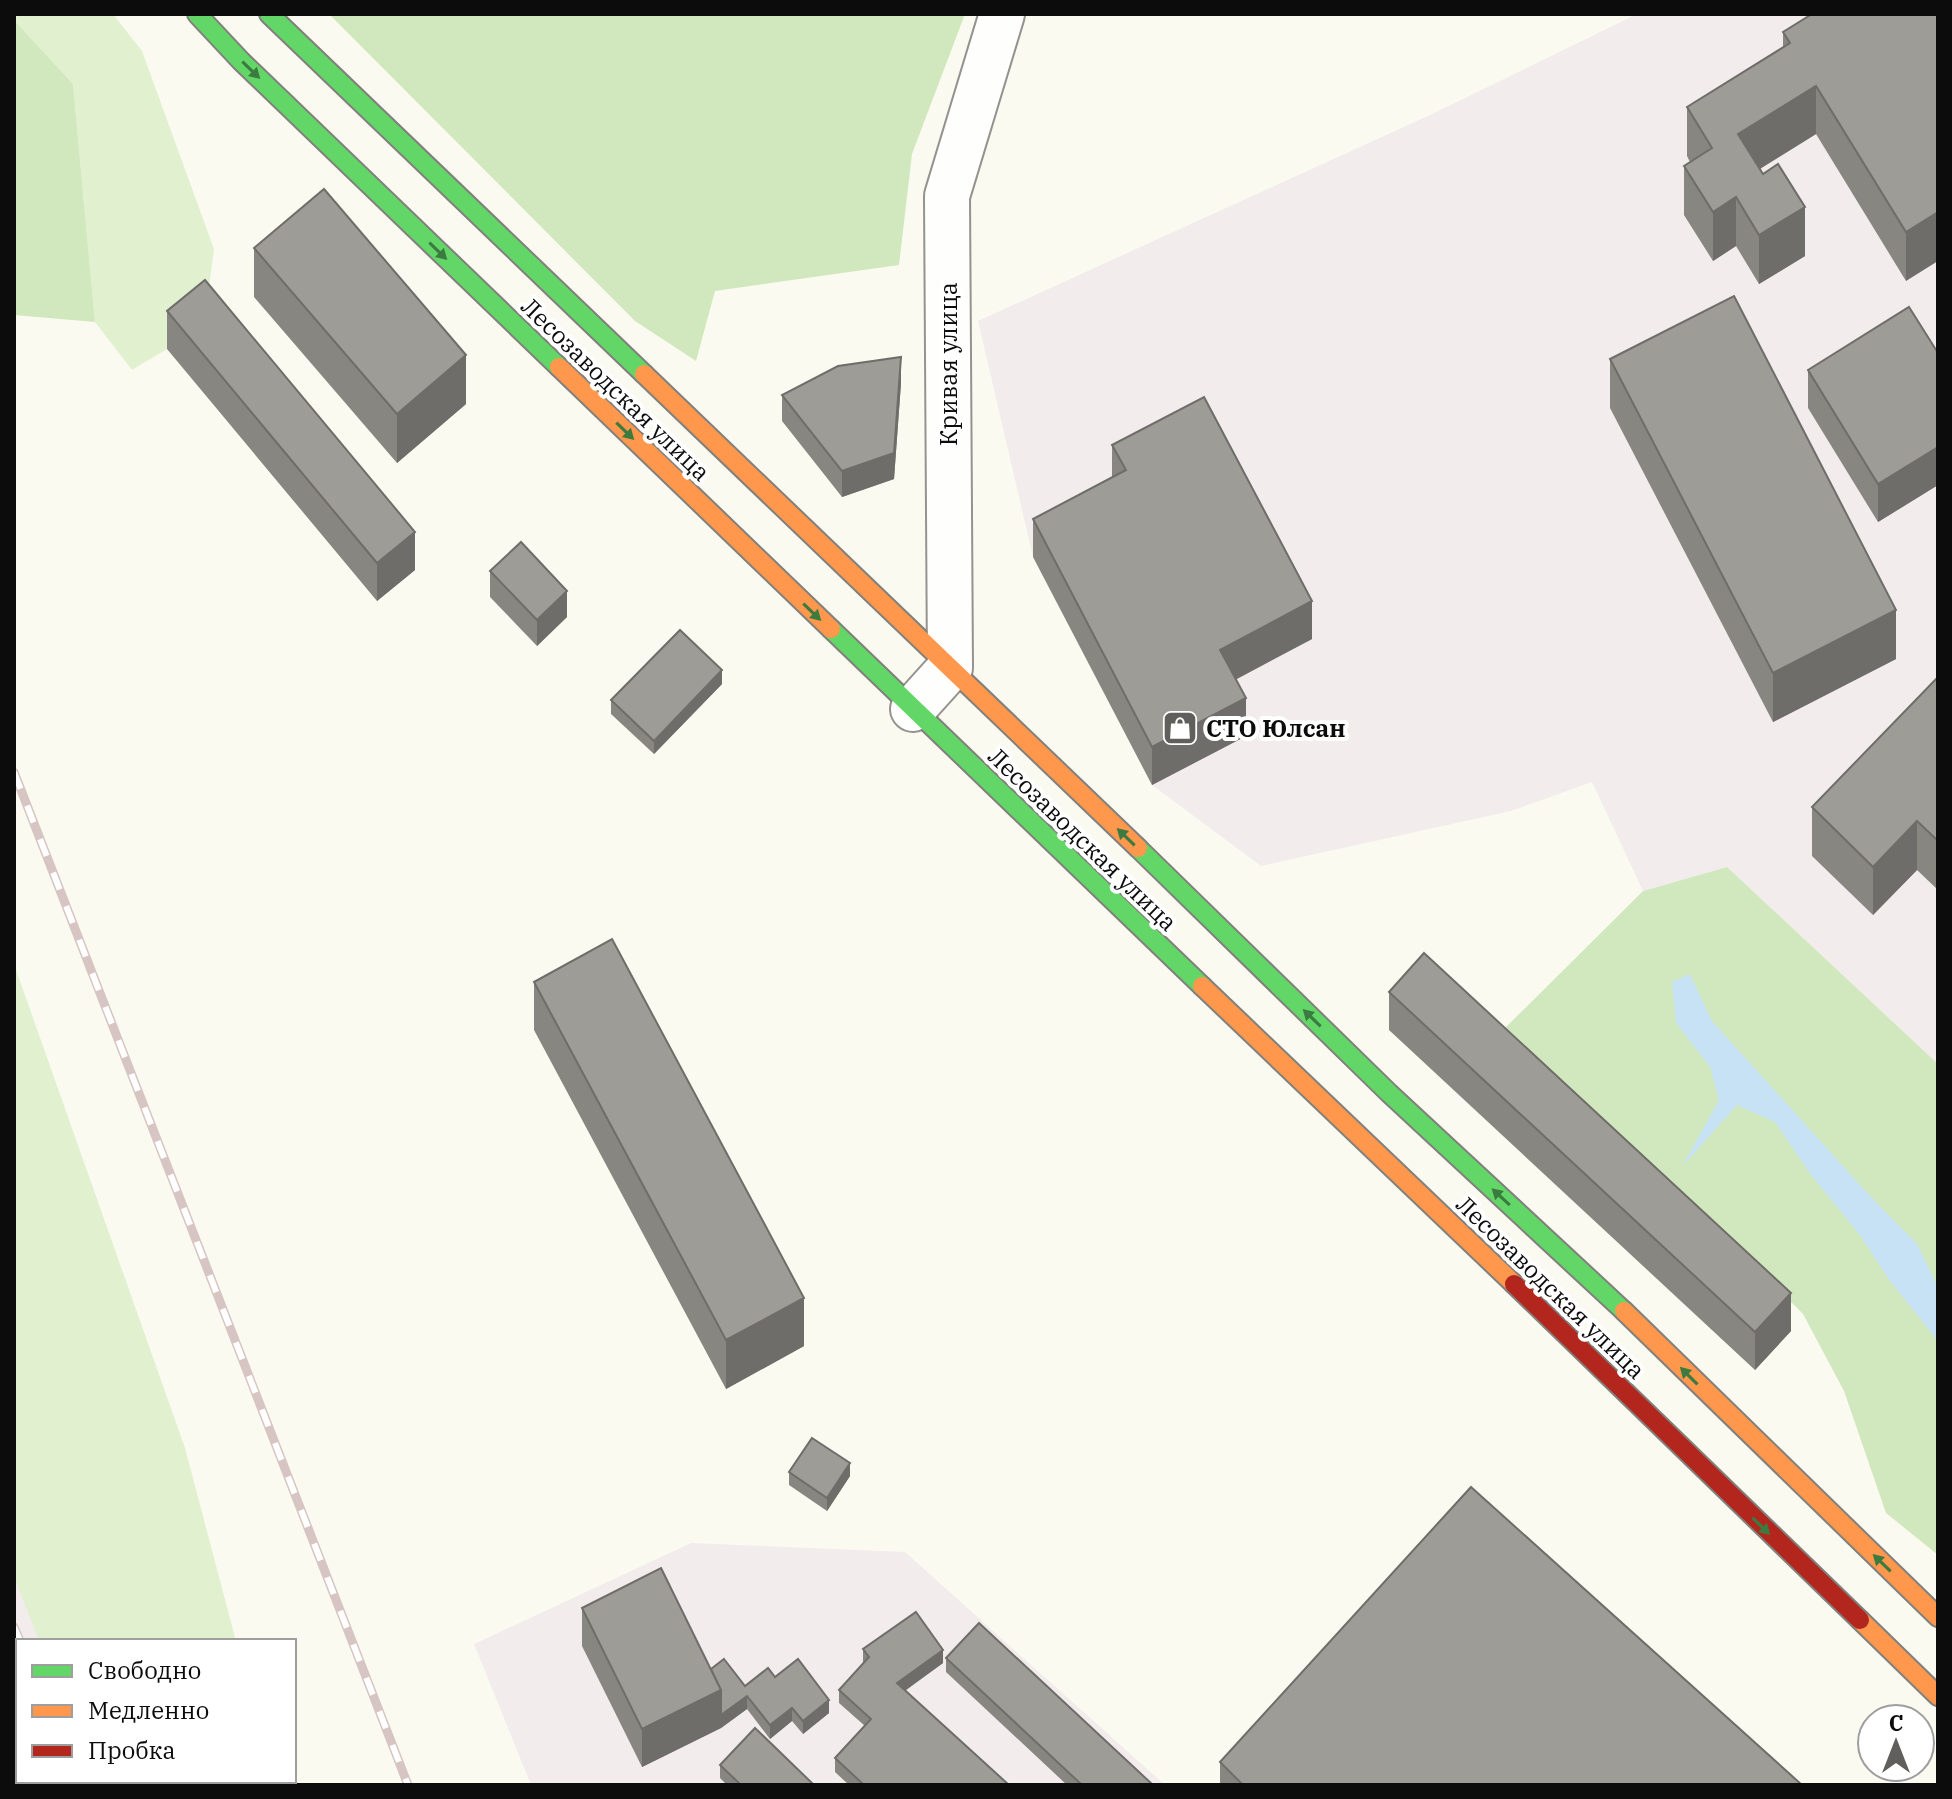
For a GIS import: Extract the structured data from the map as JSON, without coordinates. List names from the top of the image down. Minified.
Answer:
{"streets":{"main road":["Лесозаводская улица"],"street":["Кривая улица"]},"crossings":[["Кривая улица","Лесозаводская улица"]],"places":{"shop":["СТО Юлсан"]},"legend":["Свободно","Медленно","Пробка"],"north":"top"}
